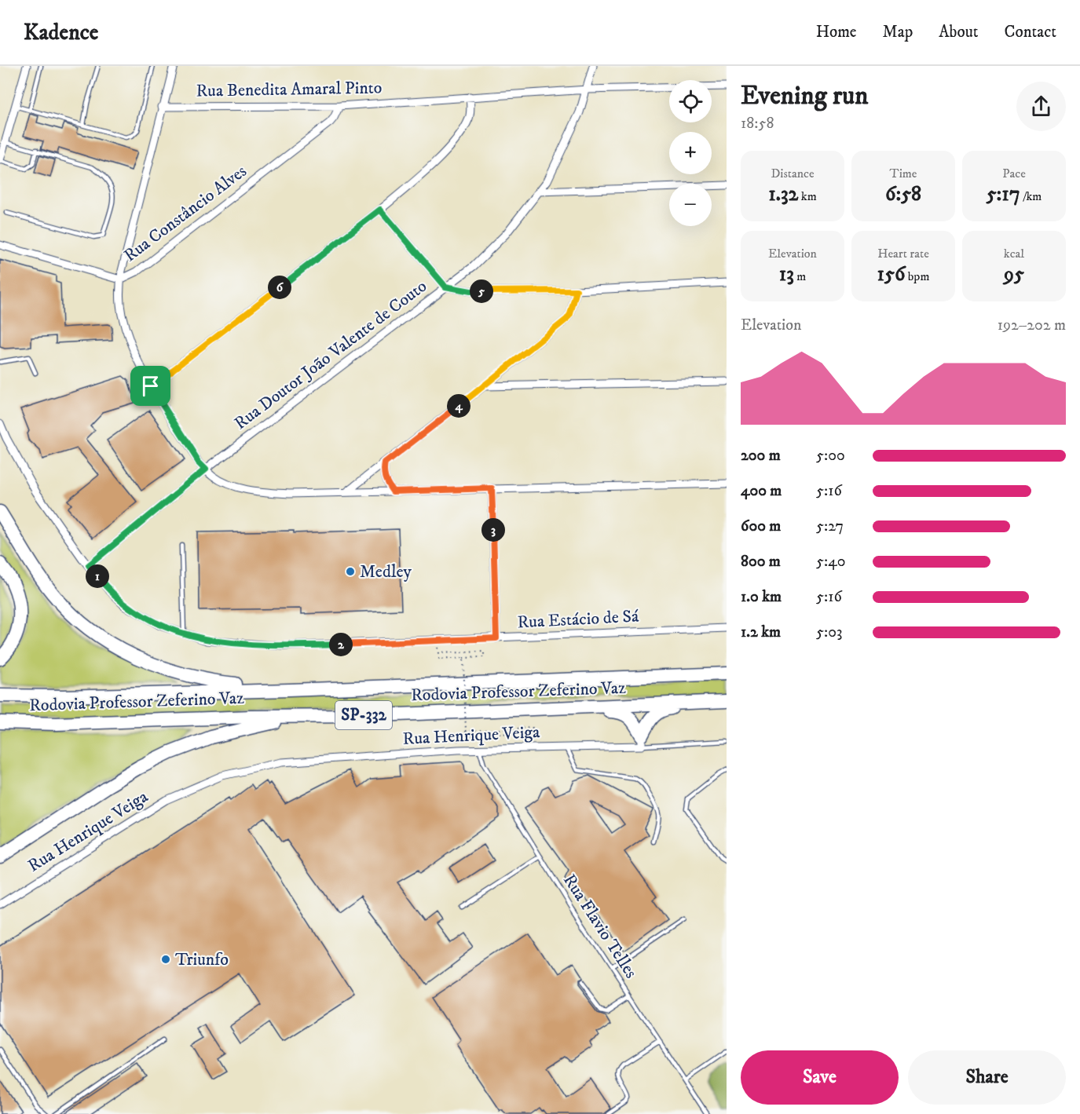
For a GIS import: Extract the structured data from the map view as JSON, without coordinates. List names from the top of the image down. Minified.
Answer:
{"streets":{"highway":["Rodovia Professor Zeferino Vaz","SP-332"],"street":["Rua Benedita Amaral Pinto","Rua Constâncio Alves","Rua Doutor João Valente de Couto","Rua Estácio de Sá","Rua Henrique Veiga"],"lane":["Rua Flavio Telles"]},"crossings":[["Rua Benedita Amaral Pinto","Rua Constâncio Alves"],["Rua Benedita Amaral Pinto","Rua Doutor João Valente de Couto"],["Rua Doutor João Valente de Couto","Rua Estácio de Sá"],["Rua Henrique Veiga","Rua Flavio Telles"]],"places":["Medley","Triunfo"],"page":{"header":"Kadence","nav":["Home","Map","About","Contact"],"heading":["Evening run","18:58"],"map_buttons":["+","−"],"stats":[["Distance","1.32 km"],["Time","6:58"],["Pace","5:17 /km"],["Elevation","13 m"],["Heart rate","156 bpm"],["kcal","95"]],"pins":["6","5","4","3","1","2"],"chart":["Elevation","192–202 m"],"list":[{"name":"200 m","note":"5:00"},{"name":"400 m","note":"5:16"},{"name":"600 m","note":"5:27"},{"name":"800 m","note":"5:40"},{"name":"1.0 km","note":"5:16"},{"name":"1.2 km","note":"5:03"}],"buttons":["Save","Share"]}}
